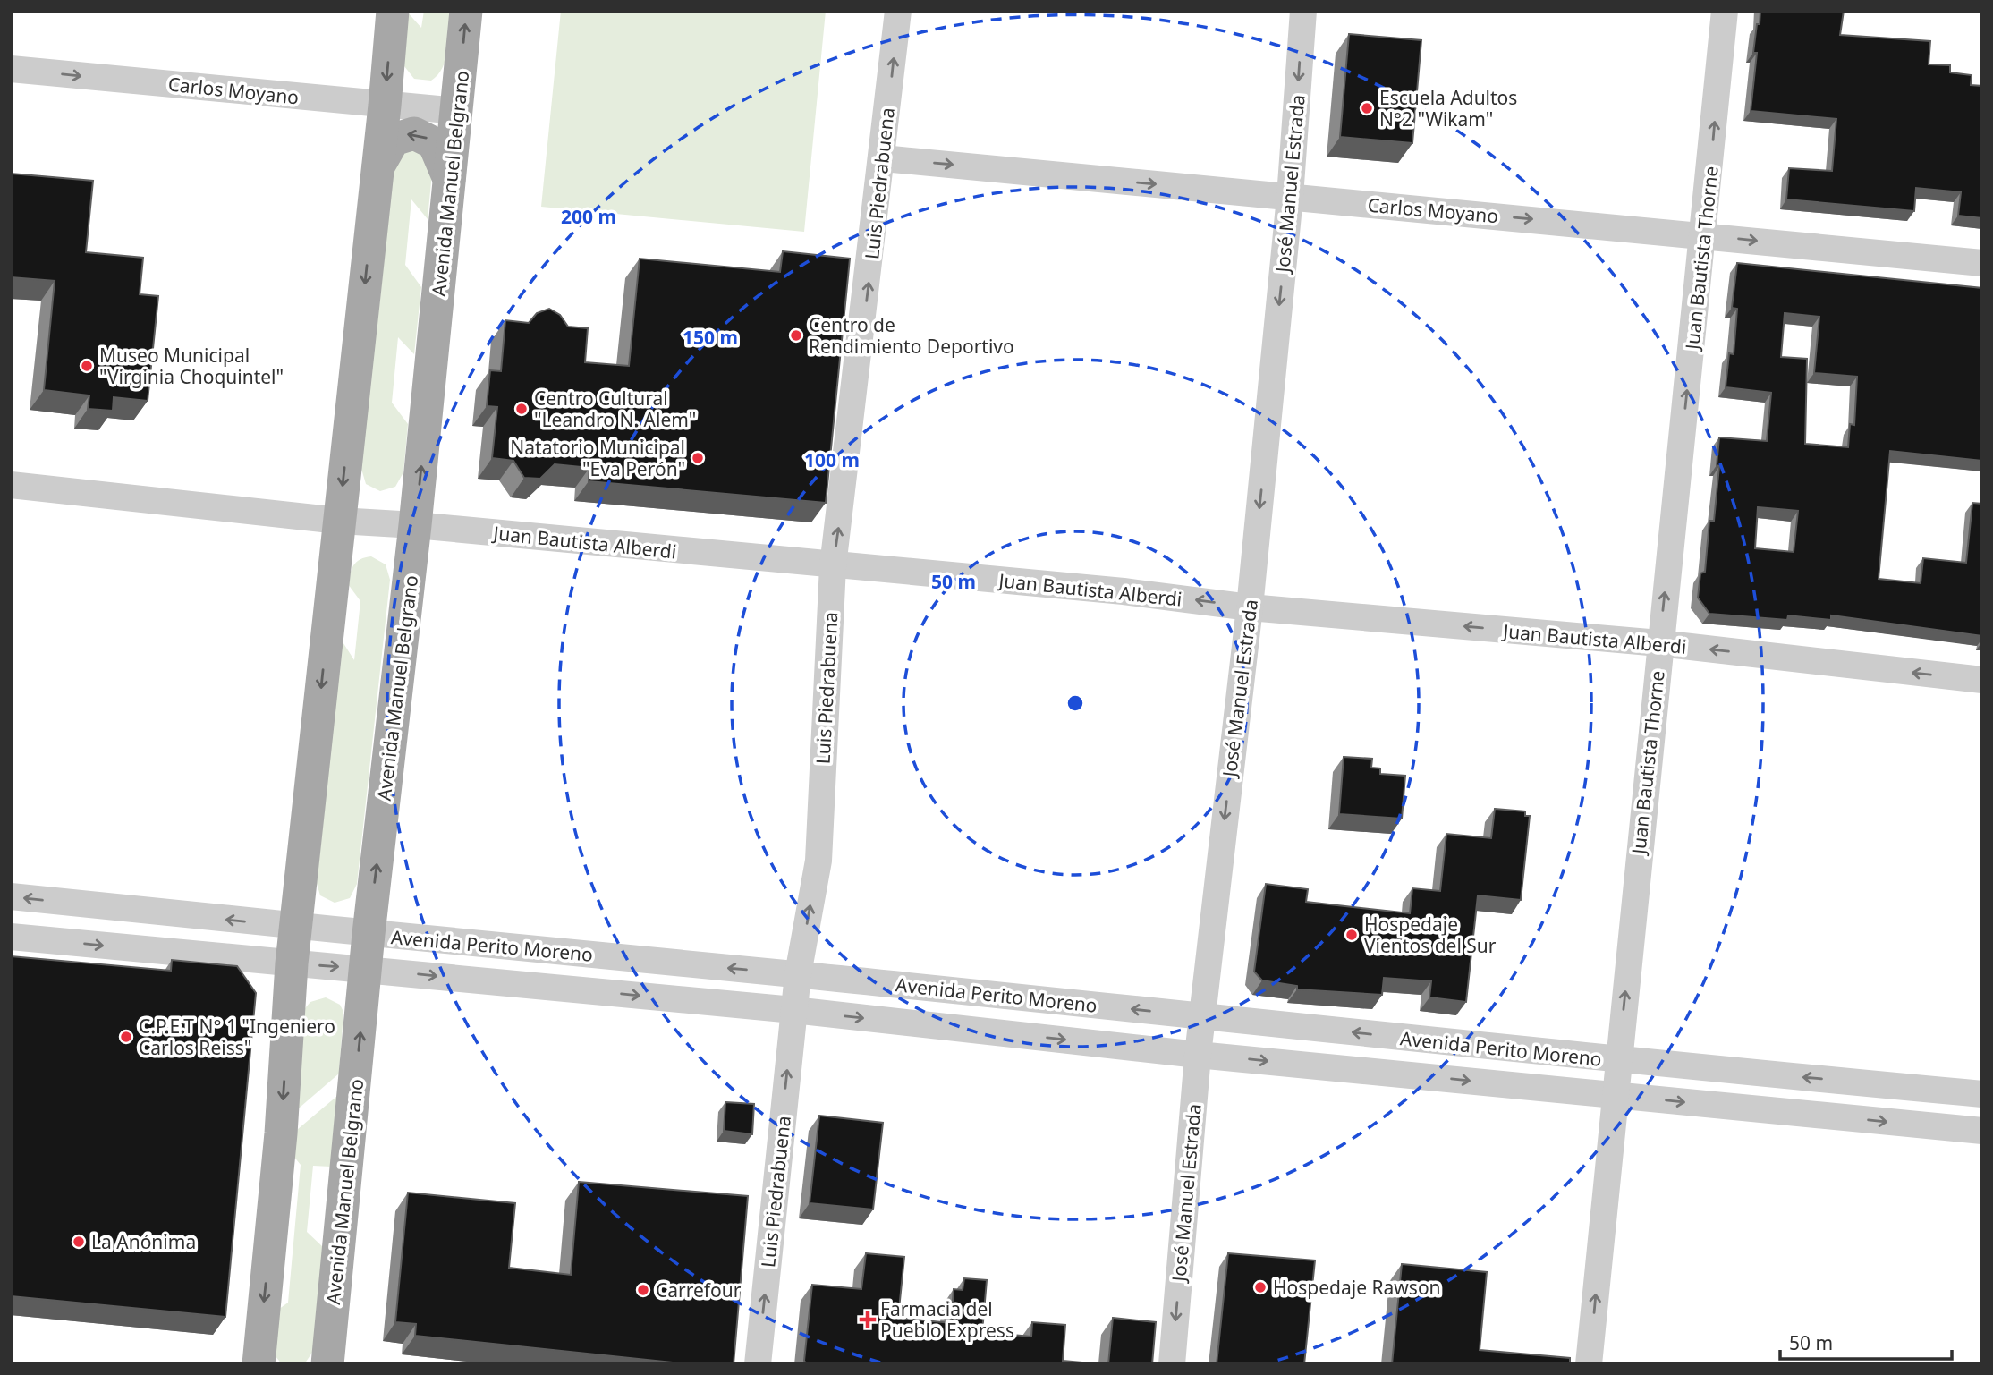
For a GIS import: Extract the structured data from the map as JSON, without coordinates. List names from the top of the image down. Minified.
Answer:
{"streets":{"main road":["Avenida Manuel Belgrano"],"street":["Carlos Moyano","Luis Piedrabuena","José Manuel Estrada","Juan Bautista Thorne","Juan Bautista Alberdi","Avenida Perito Moreno"]},"crossings":[["Carlos Moyano","Avenida Manuel Belgrano"],["Carlos Moyano","Luis Piedrabuena"],["Carlos Moyano","José Manuel Estrada"],["Carlos Moyano","Juan Bautista Thorne"],["Avenida Manuel Belgrano","Juan Bautista Alberdi"],["Avenida Manuel Belgrano","Avenida Perito Moreno"],["Luis Piedrabuena","Juan Bautista Alberdi"],["Luis Piedrabuena","Avenida Perito Moreno"],["José Manuel Estrada","Juan Bautista Alberdi"],["José Manuel Estrada","Avenida Perito Moreno"],["Juan Bautista Thorne","Juan Bautista Alberdi"],["Juan Bautista Thorne","Avenida Perito Moreno"]],"one_way":["Carlos Moyano","Luis Piedrabuena","José Manuel Estrada","Juan Bautista Thorne","Juan Bautista Alberdi"],"places":{"other":["Escuela Adultos N°2 \"Wikam\"","Centro de Rendimiento Deportivo","Museo Municipal \"Virginia Choquintel\"","Centro Cultural \"Leandro N. Alem\"","Natatorio Municipal \"Eva Perón\"","Hospedaje Vientos del Sur","C.P.E.T N° 1 \"Ingeniero Carlos Reiss\"","La Anónima","Hospedaje Rawson","Carrefour"],"health":["Farmacia del Pueblo Express"]},"scale_bar":"50 m","rings":["200 m","150 m","100 m","50 m"]}
